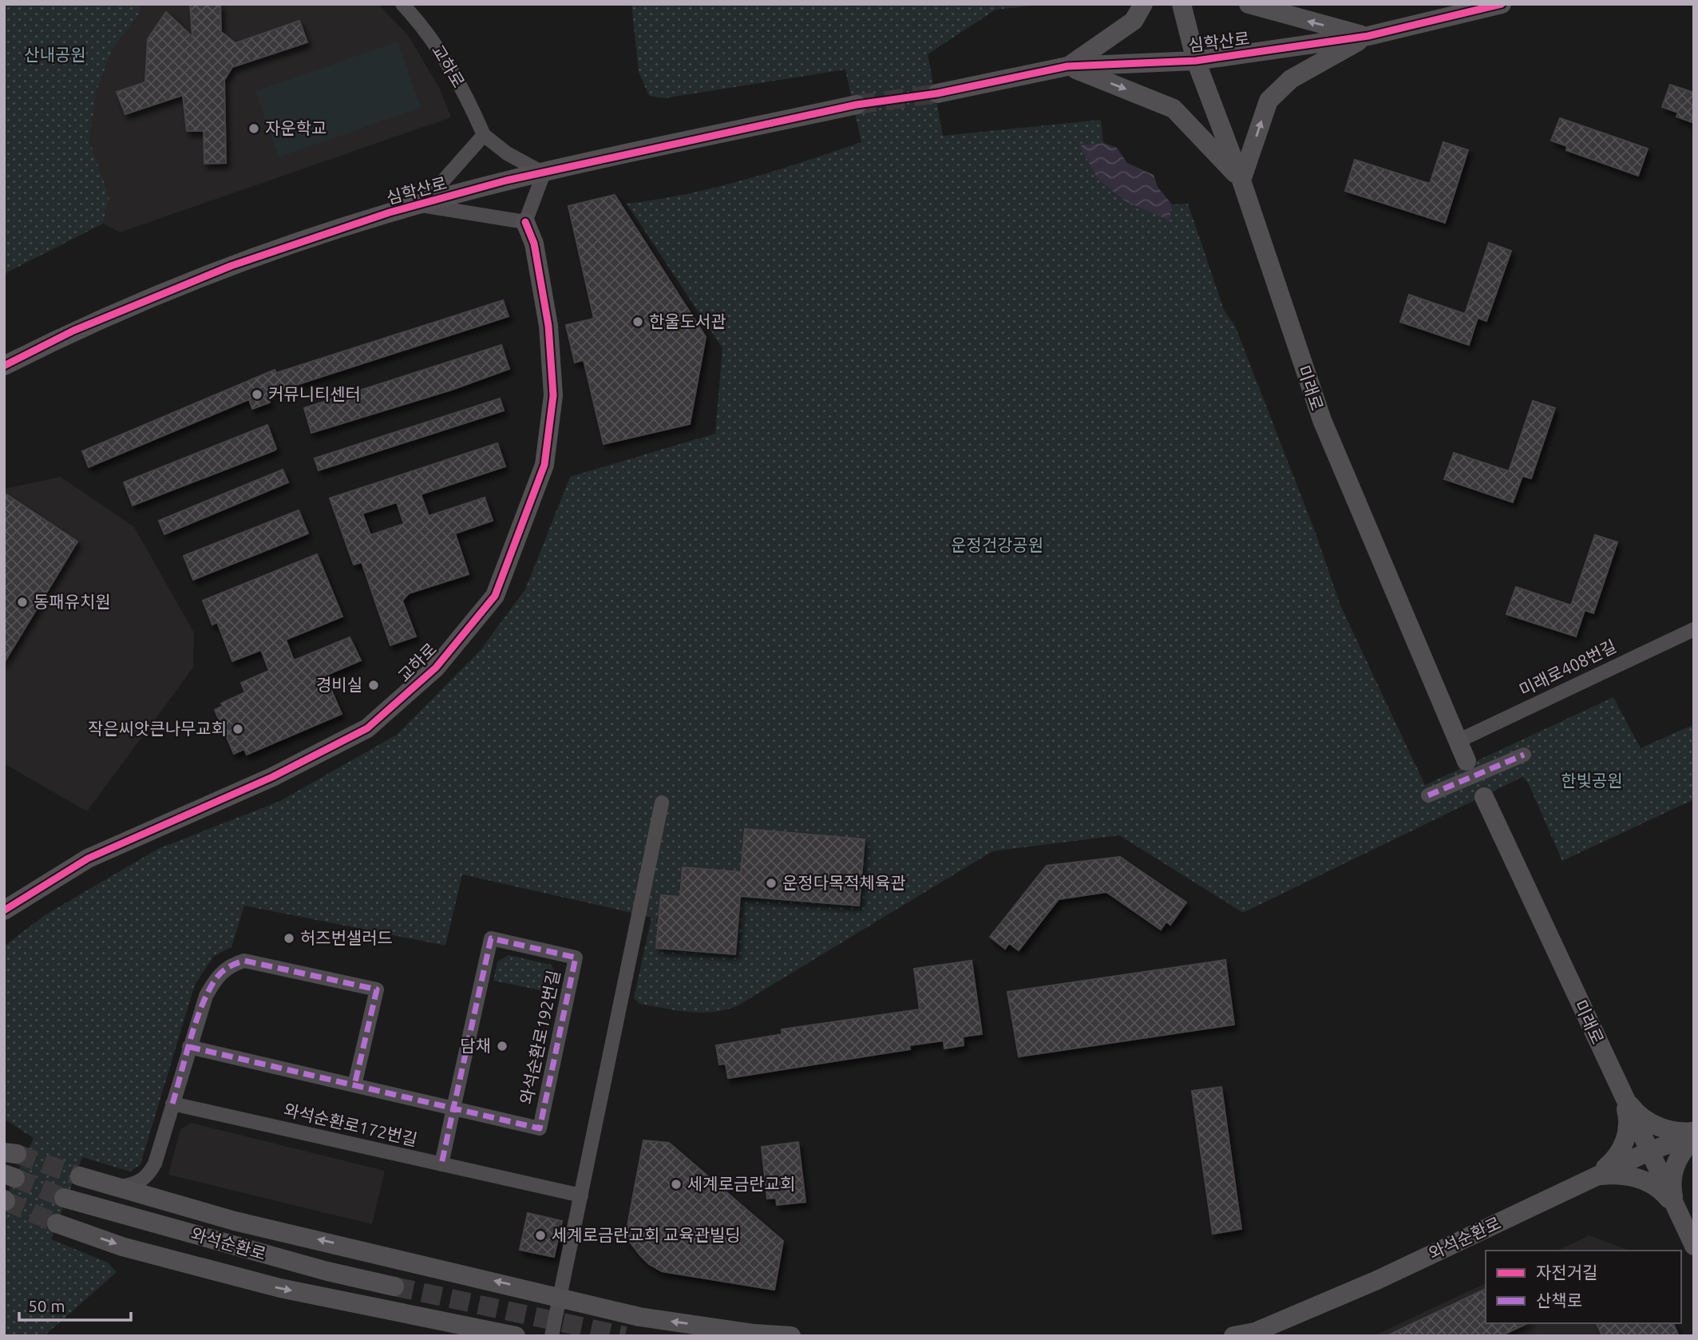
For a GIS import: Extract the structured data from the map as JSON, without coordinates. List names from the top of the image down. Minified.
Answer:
{"streets":{"street":["심학산로","교하로","미래로","미래로408번길","와석순환로192번길","와석순환로172번길","와석순환로"]},"crossings":[["심학산로","미래로"],["미래로","미래로408번길"],["미래로","와석순환로"],["와석순환로192번길","와석순환로172번길"]],"parks":["산내공원","운정건강공원","한빛공원"],"places":["자운학교","한울도서관","커뮤니티센터","동패유치원","경비실","작은씨앗큰나무교회","운정다목적체육관","허즈번샐러드","담채","세계로금란교회","세계로금란교회 교육관빌딩"],"legend":["자전거길","산책로"],"scale_bar":"50 m"}
